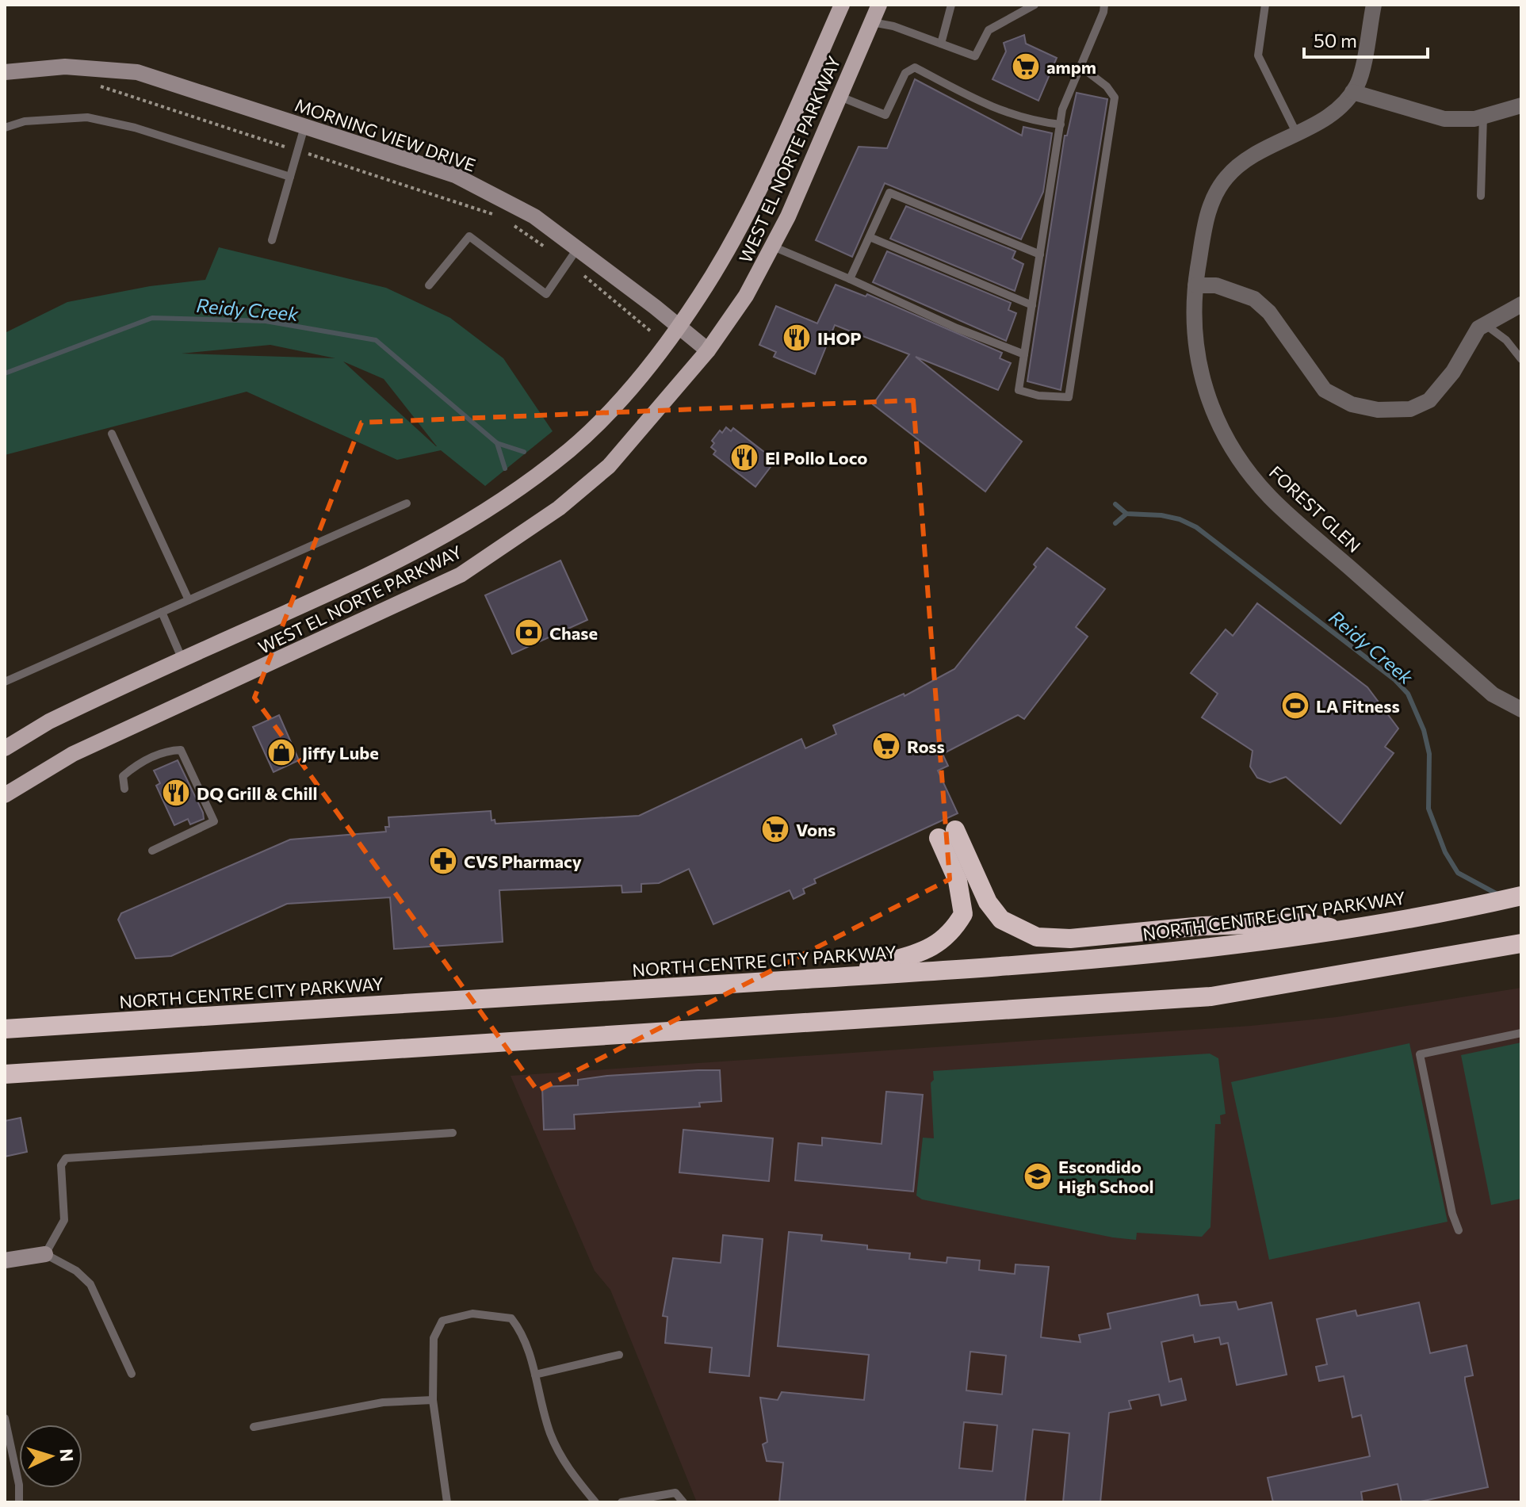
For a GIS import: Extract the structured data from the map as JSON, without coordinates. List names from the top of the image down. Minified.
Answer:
{"streets":{"highway":["NORTH CENTRE CITY PARKWAY"],"main road":["WEST EL NORTE PARKWAY"],"street":["MORNING VIEW DRIVE","FOREST GLEN"]},"crossings":[["MORNING VIEW DRIVE","WEST EL NORTE PARKWAY"]],"water":["Reidy Creek"],"places":{"supermarket":["ampm","Ross","Vons"],"restaurant":["IHOP","El Pollo Loco","DQ Grill & Chill"],"bank":["Chase"],"sports":["LA Fitness"],"shop":["Jiffy Lube"],"pharmacy":["CVS Pharmacy"],"school or university":["Escondido High School"]},"scale_bar":"50 m","north":"right"}
